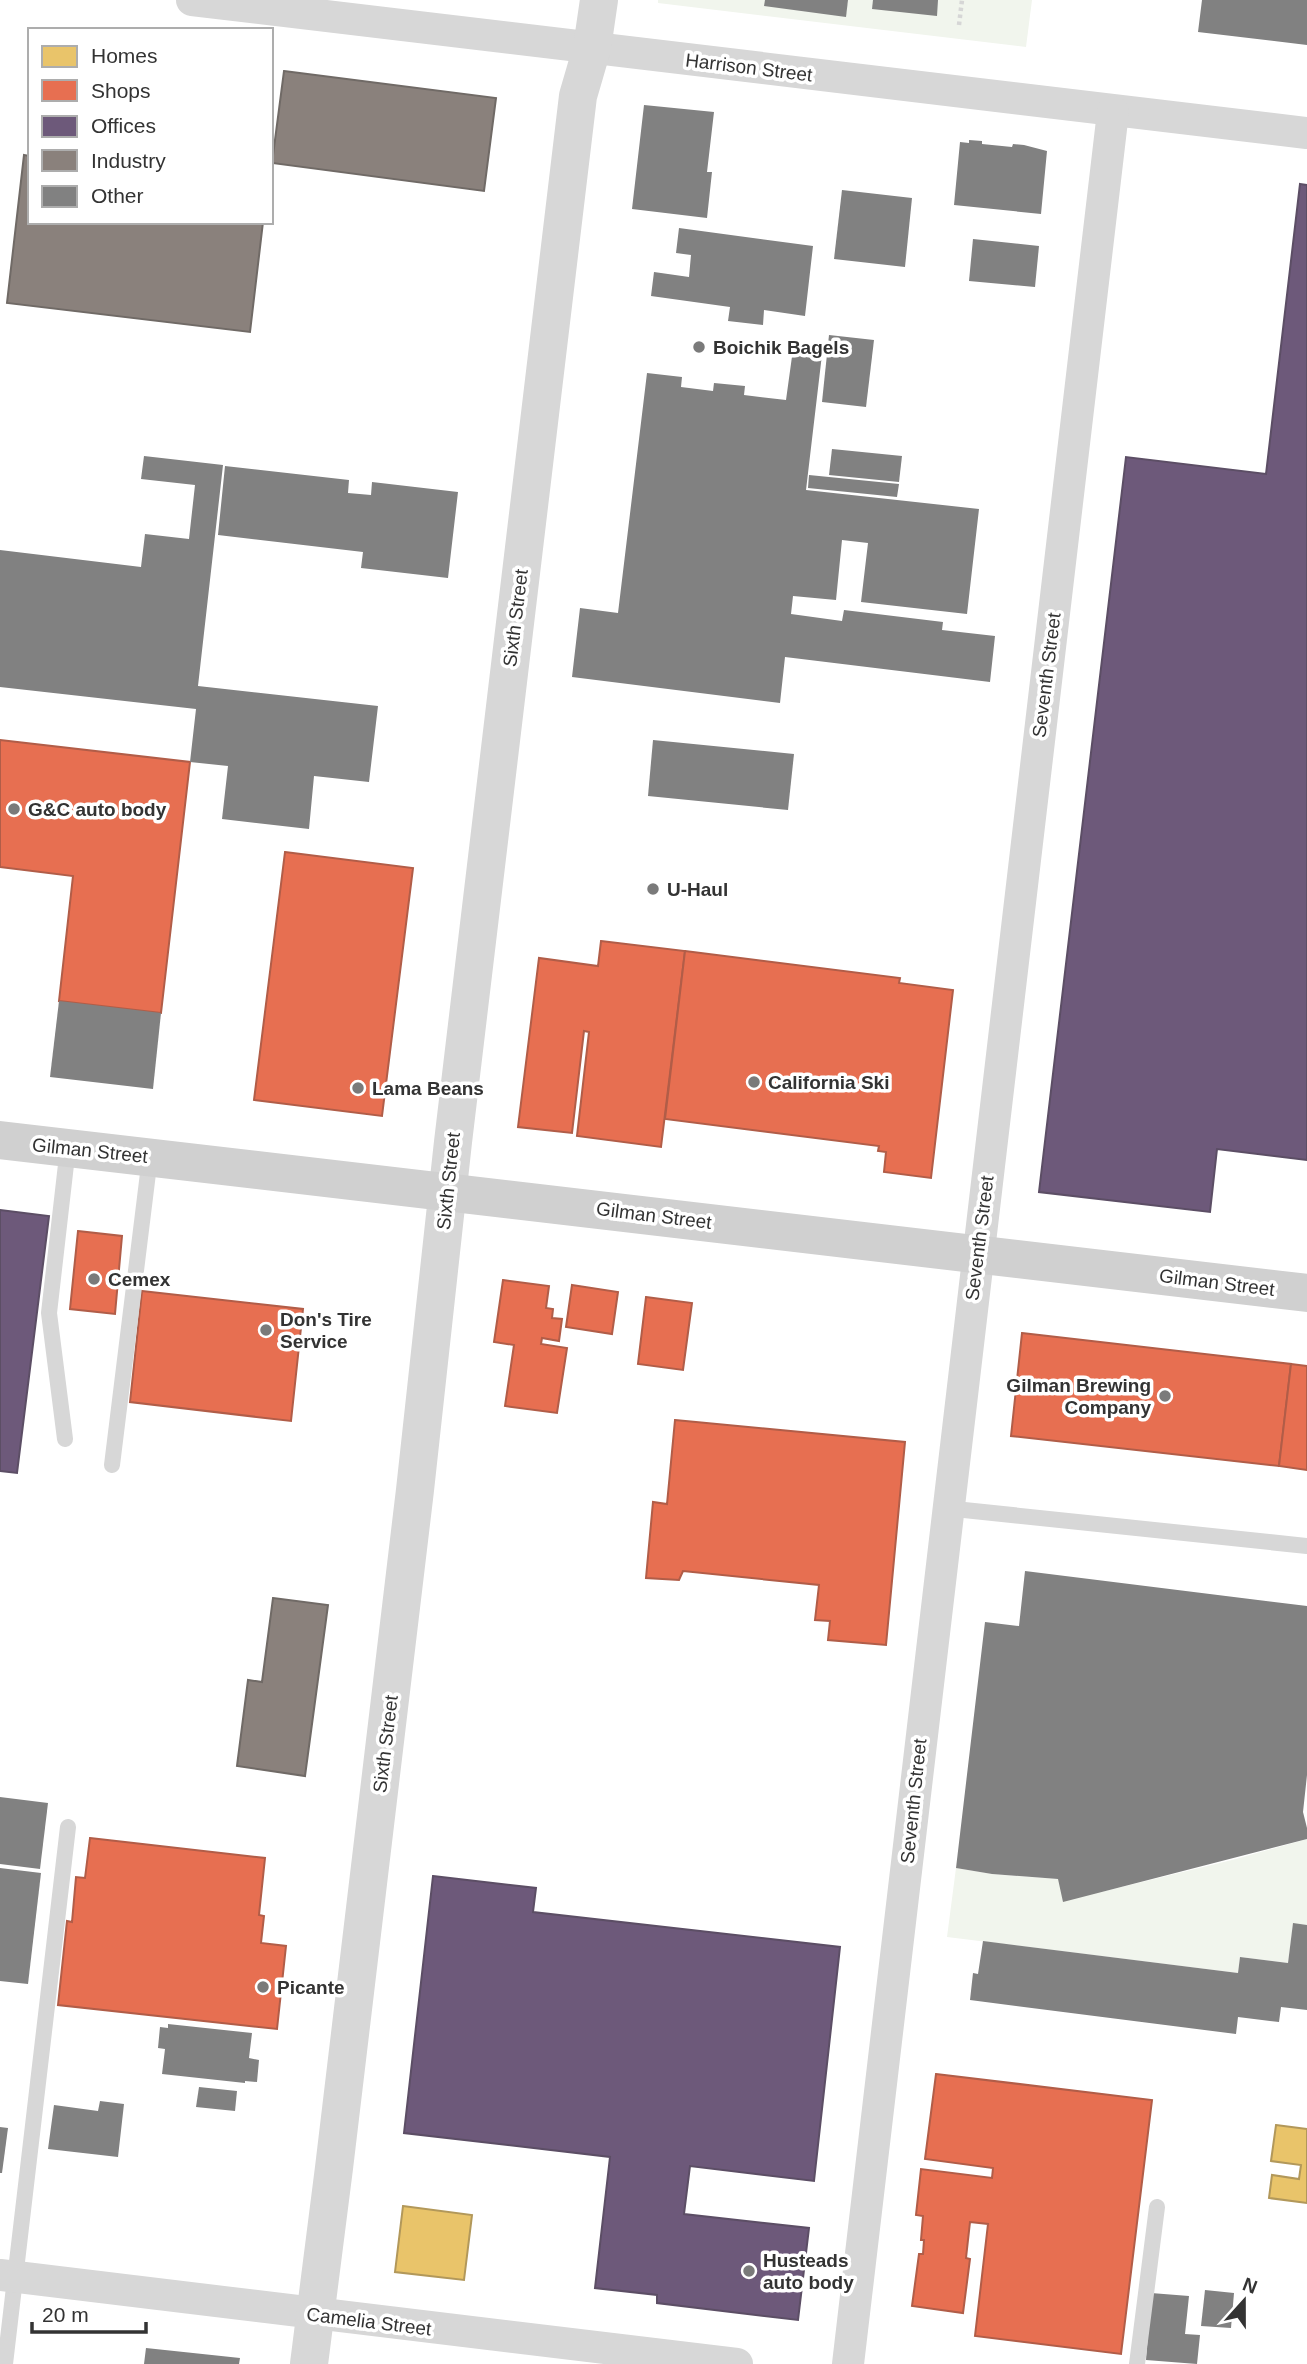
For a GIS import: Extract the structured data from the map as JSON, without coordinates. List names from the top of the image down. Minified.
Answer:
{"streets":{"main road":["Gilman Street"],"street":["Harrison Street","Sixth Street","Seventh Street","Camelia Street"]},"crossings":[["Harrison Street","Sixth Street"],["Harrison Street","Seventh Street"],["Sixth Street","Gilman Street"],["Sixth Street","Camelia Street"],["Seventh Street","Gilman Street"]],"places":["Boichik Bagels","G&C auto body","U-Haul","California Ski","Lama Beans","Cemex","Don's Tire Service","Gilman Brewing Company","Picante","Husteads auto body"],"legend":["Homes","Shops","Offices","Industry","Other"],"scale_bar":"20 m","north":"top"}
